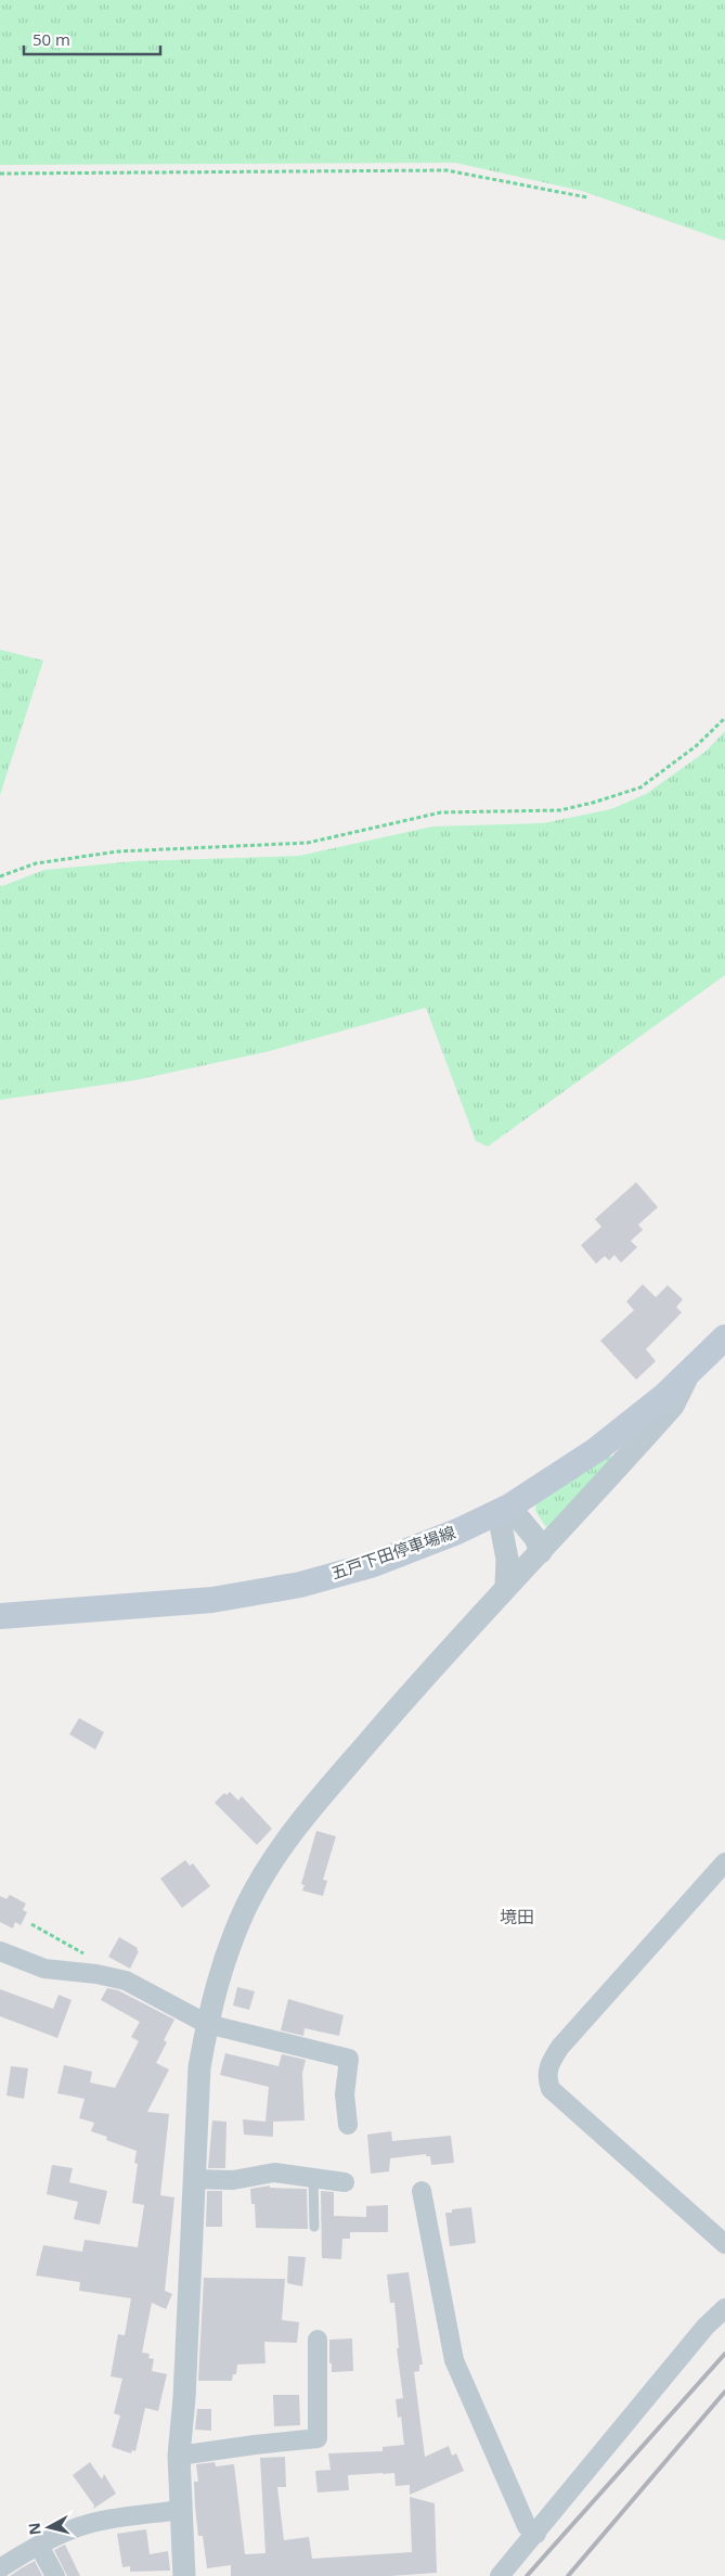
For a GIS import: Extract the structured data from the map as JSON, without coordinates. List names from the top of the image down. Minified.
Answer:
{"streets":{"main road":["五戸下田停車場線"]},"districts":["境田"],"scale_bar":"50 m","north":"left"}
